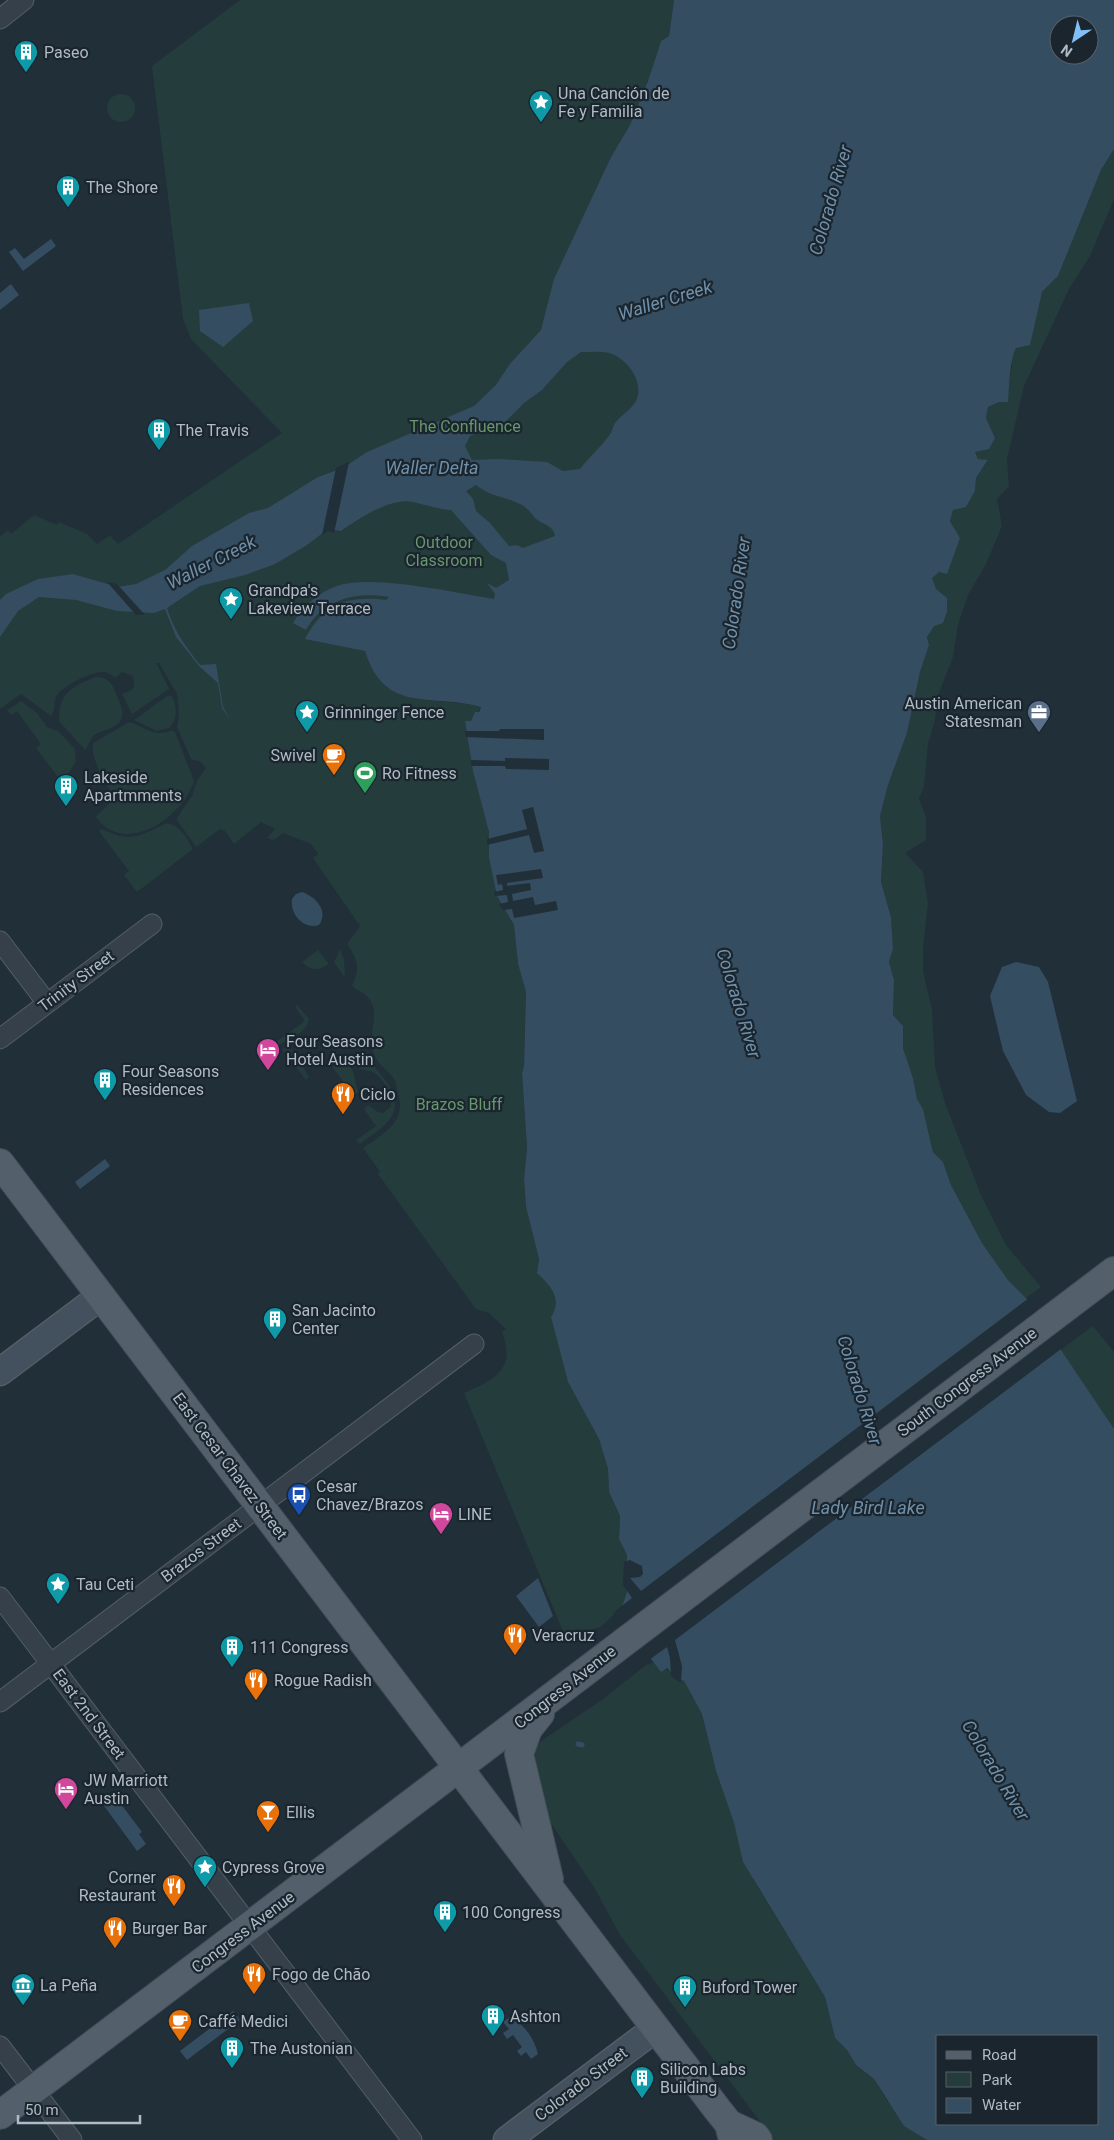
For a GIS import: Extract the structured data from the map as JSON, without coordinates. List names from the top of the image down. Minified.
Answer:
{"streets":{"main road":["South Congress Avenue","East Cesar Chavez Street","Congress Avenue","Colorado Street"],"street":["Trinity Street","Brazos Street","East 2nd Street"]},"crossings":[["South Congress Avenue","Congress Avenue"],["East Cesar Chavez Street","Brazos Street"],["East Cesar Chavez Street","Congress Avenue"],["East Cesar Chavez Street","Colorado Street"],["Brazos Street","East 2nd Street"],["Congress Avenue","East 2nd Street"]],"water":["Colorado River","Waller Creek","Waller Delta","Lady Bird Lake"],"parks":["The Confluence","Outdoor Classroom","Brazos Bluff"],"places":{"building":["Paseo","The Shore","The Travis","Lakeside Apartmments","Four Seasons Residences","San Jacinto Center","111 Congress","100 Congress","Buford Tower","Ashton","The Austonian","Silicon Labs Building"],"place":["Una Canción de Fe y Familia","Grandpa's Lakeview Terrace","Grinninger Fence","Tau Ceti","Cypress Grove"],"office":["Austin American Statesman"],"cafe":["Swivel","Caffé Medici"],"sports":["Ro Fitness"],"hotel":["Four Seasons Hotel Austin","LINE","JW Marriott Austin"],"restaurant":["Ciclo","Veracruz","Rogue Radish","Corner Restaurant","Burger Bar","Fogo de Chão"],"bus stop":["Cesar Chavez/Brazos"],"bar":["Ellis"],"museum":["La Peña"]},"legend":["Road","Park","Water"],"scale_bar":"50 m","north":"bottom left"}
